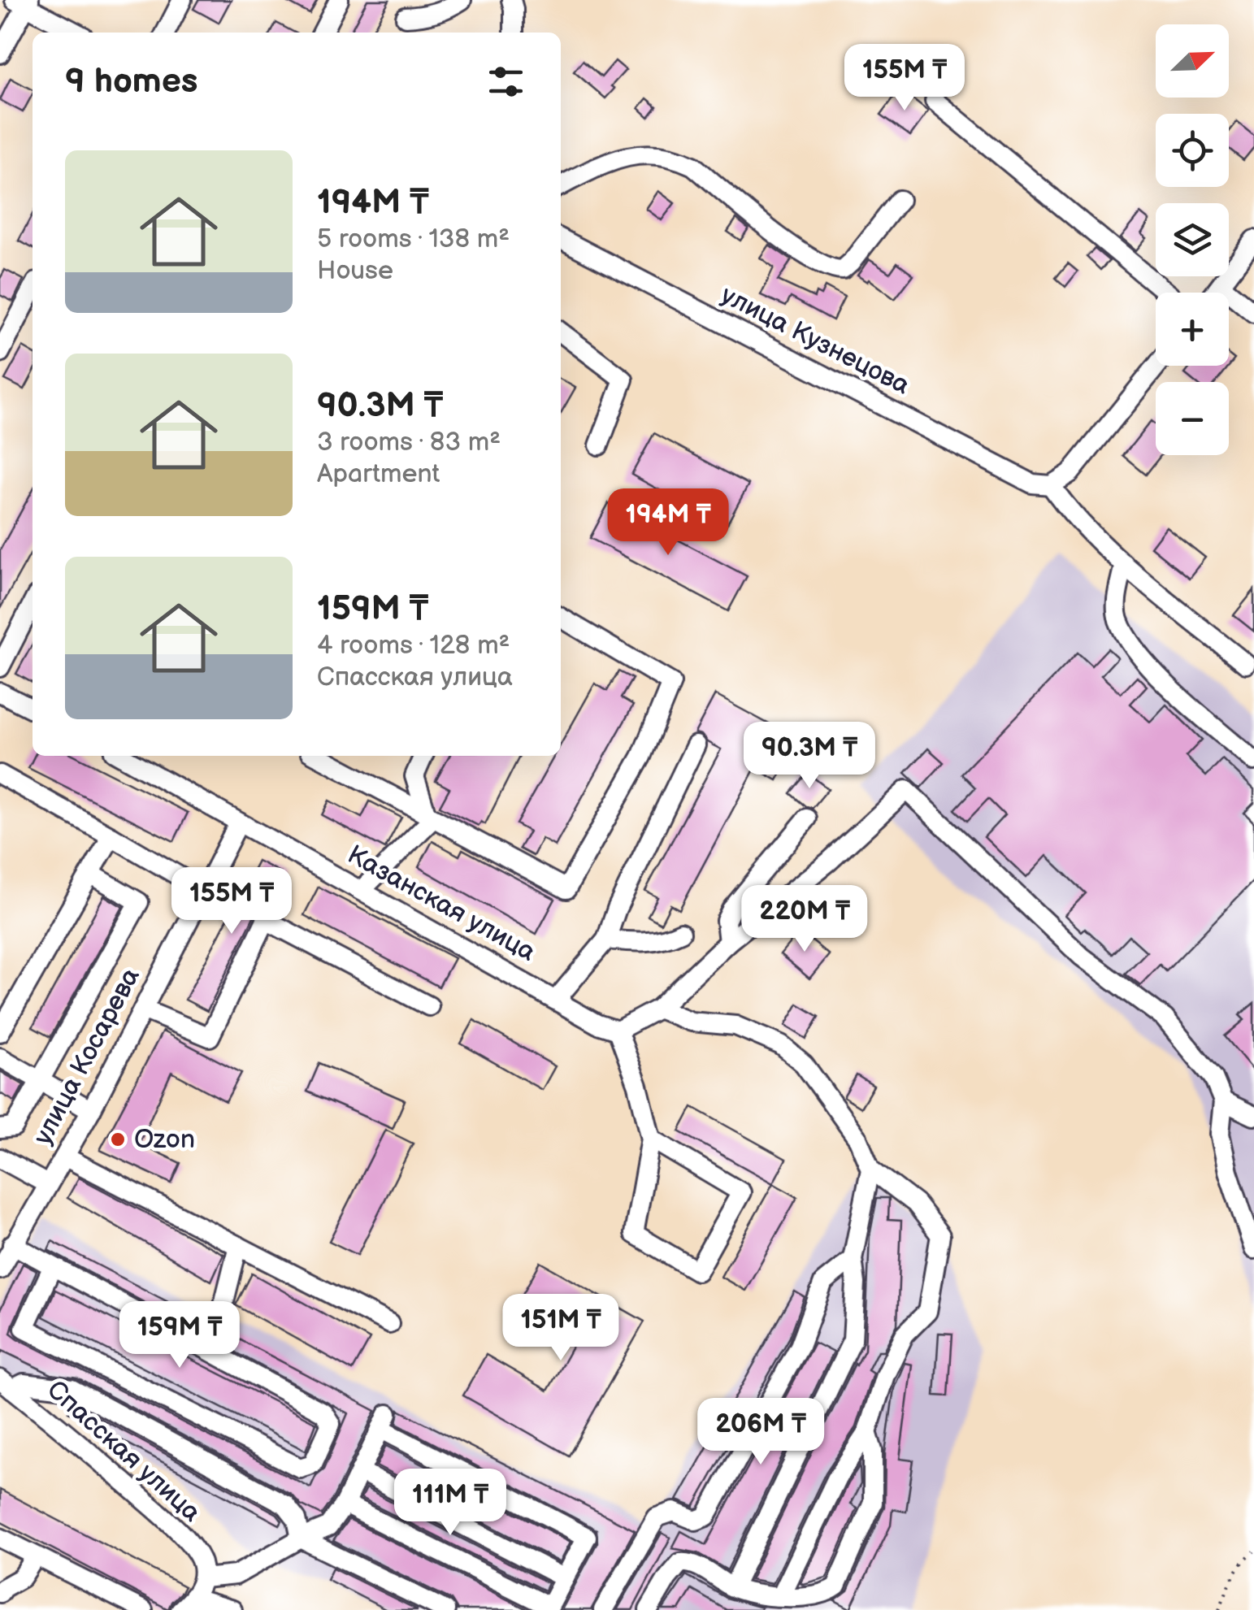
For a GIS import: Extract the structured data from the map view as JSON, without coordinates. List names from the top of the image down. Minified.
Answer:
{"streets":{"street":["улица Кузнецова","Казанская улица","улица Косарева","Спасская улица"]},"crossings":[["Казанская улица","улица Косарева"]],"places":["Ozon"],"north":"top right","page":{"map_buttons":["+","−"],"heading":"9 homes","price":["155M ₸","194M ₸","90.3M ₸","155M ₸","220M ₸","151M ₸","159M ₸","206M ₸","111M ₸"],"list":[{"name":"194M ₸","note":"5 rooms · 138 m² · House"},{"name":"90.3M ₸","note":"3 rooms · 83 m² · Apartment"},{"name":"159M ₸","note":"4 rooms · 128 m² · Спасская улица"}]}}
